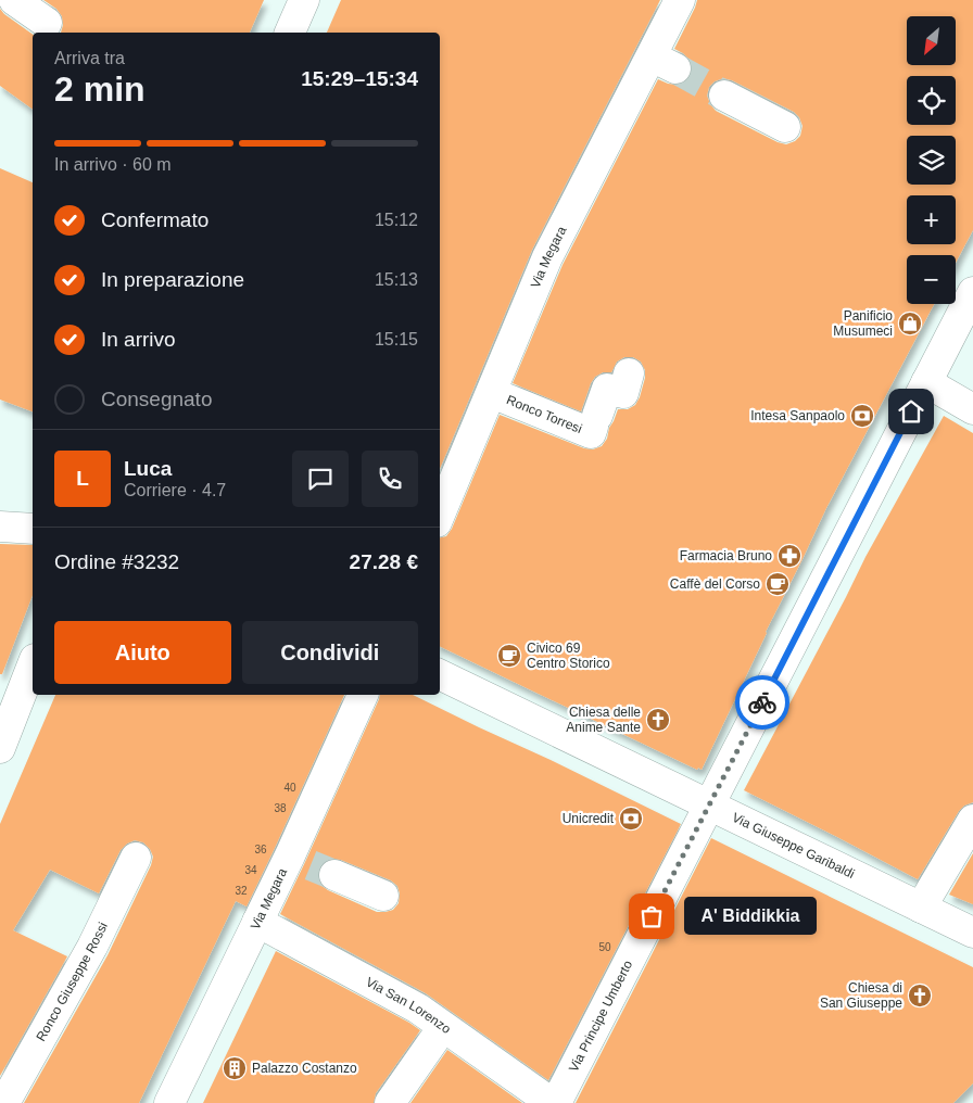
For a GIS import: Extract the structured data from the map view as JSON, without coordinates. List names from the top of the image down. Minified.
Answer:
{"streets":{"street":["Via Megara","Ronco Torresi","Via Giuseppe Garibaldi","Ronco Giuseppe Rossi","Via San Lorenzo","Via Principe Umberto"]},"crossings":[["Via Megara","Ronco Torresi"],["Via Megara","Via San Lorenzo"],["Via Giuseppe Garibaldi","Via Principe Umberto"]],"places":{"shop":["Panificio Musumeci"],"bank":["Intesa Sanpaolo","Unicredit"],"pharmacy":["Farmacia Bruno"],"cafe":["Caffè del Corso","Civico 69 Centro Storico"],"church":["Chiesa delle Anime Sante","Chiesa di San Giuseppe"],"other":["A' Biddikkia"],"building":["Palazzo Costanzo"]},"house_numbers":["40","38","36","34","32","50"],"north":"bottom left","page":{"map_buttons":["+","−"],"heading":["2 min","Arriva tra","15:29–15:34"],"panel":["Luca","Corriere · 4.7","Ordine #3232","27.28 €"],"bar":"In arrivo · 60 m","list":[["Confermato","15:12"],["In preparazione","15:13"],["In arrivo","15:15"],"Consegnato"],"round":"L","buttons":["Aiuto","Condividi"],"bubble":"A' Biddikkia"}}
